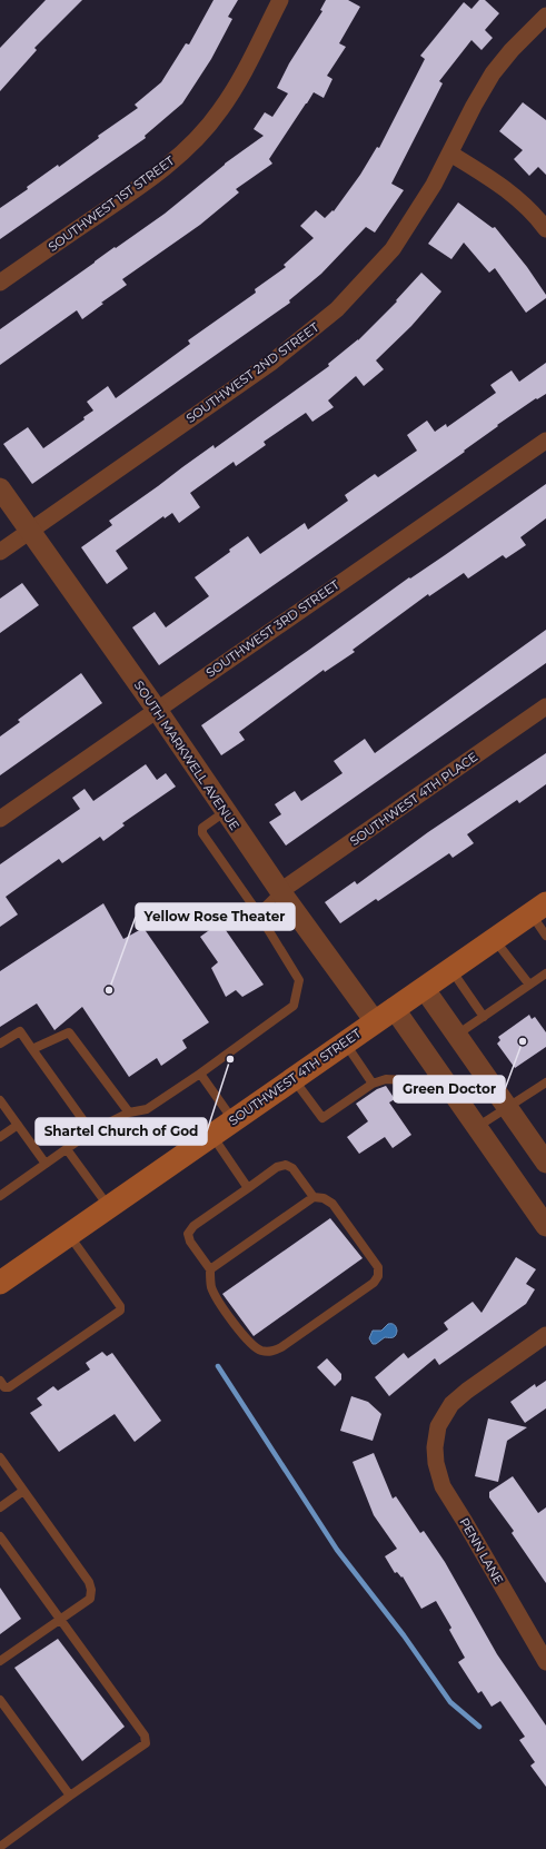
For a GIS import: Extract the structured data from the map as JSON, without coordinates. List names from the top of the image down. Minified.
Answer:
{"streets":{"main road":["SOUTHWEST 4TH STREET"],"street":["SOUTHWEST 1ST STREET","SOUTHWEST 2ND STREET","SOUTHWEST 3RD STREET","SOUTH MARKWELL AVENUE","SOUTHWEST 4TH PLACE","PENN LANE"]},"crossings":[["SOUTHWEST 2ND STREET","SOUTH MARKWELL AVENUE"],["SOUTHWEST 3RD STREET","SOUTH MARKWELL AVENUE"],["SOUTH MARKWELL AVENUE","SOUTHWEST 4TH PLACE"],["SOUTH MARKWELL AVENUE","SOUTHWEST 4TH STREET"]],"places":["Yellow Rose Theater","Green Doctor","Shartel Church of God"]}
